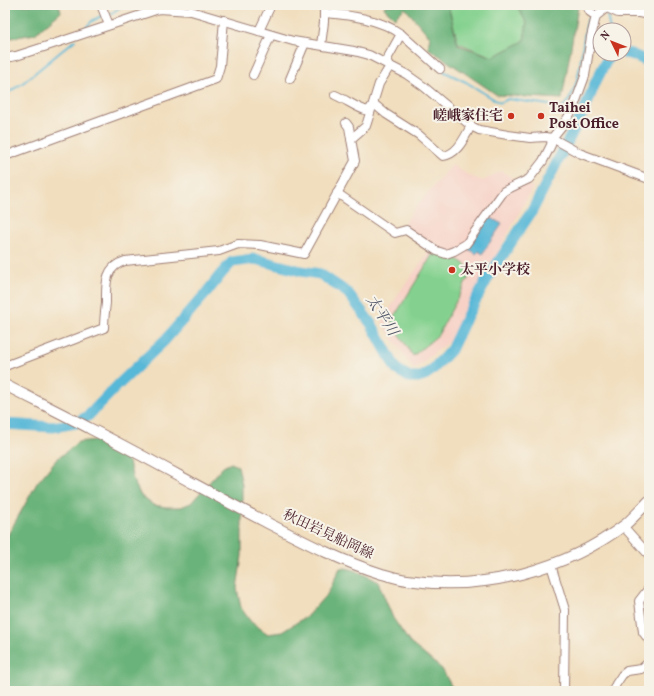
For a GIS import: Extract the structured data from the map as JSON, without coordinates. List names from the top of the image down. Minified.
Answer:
{"streets":{"main road":["秋田岩見船岡線"]},"water":["太平川"],"places":["嵯峨家住宅","Taihei Post Office","太平小学校"],"north":"top left"}
